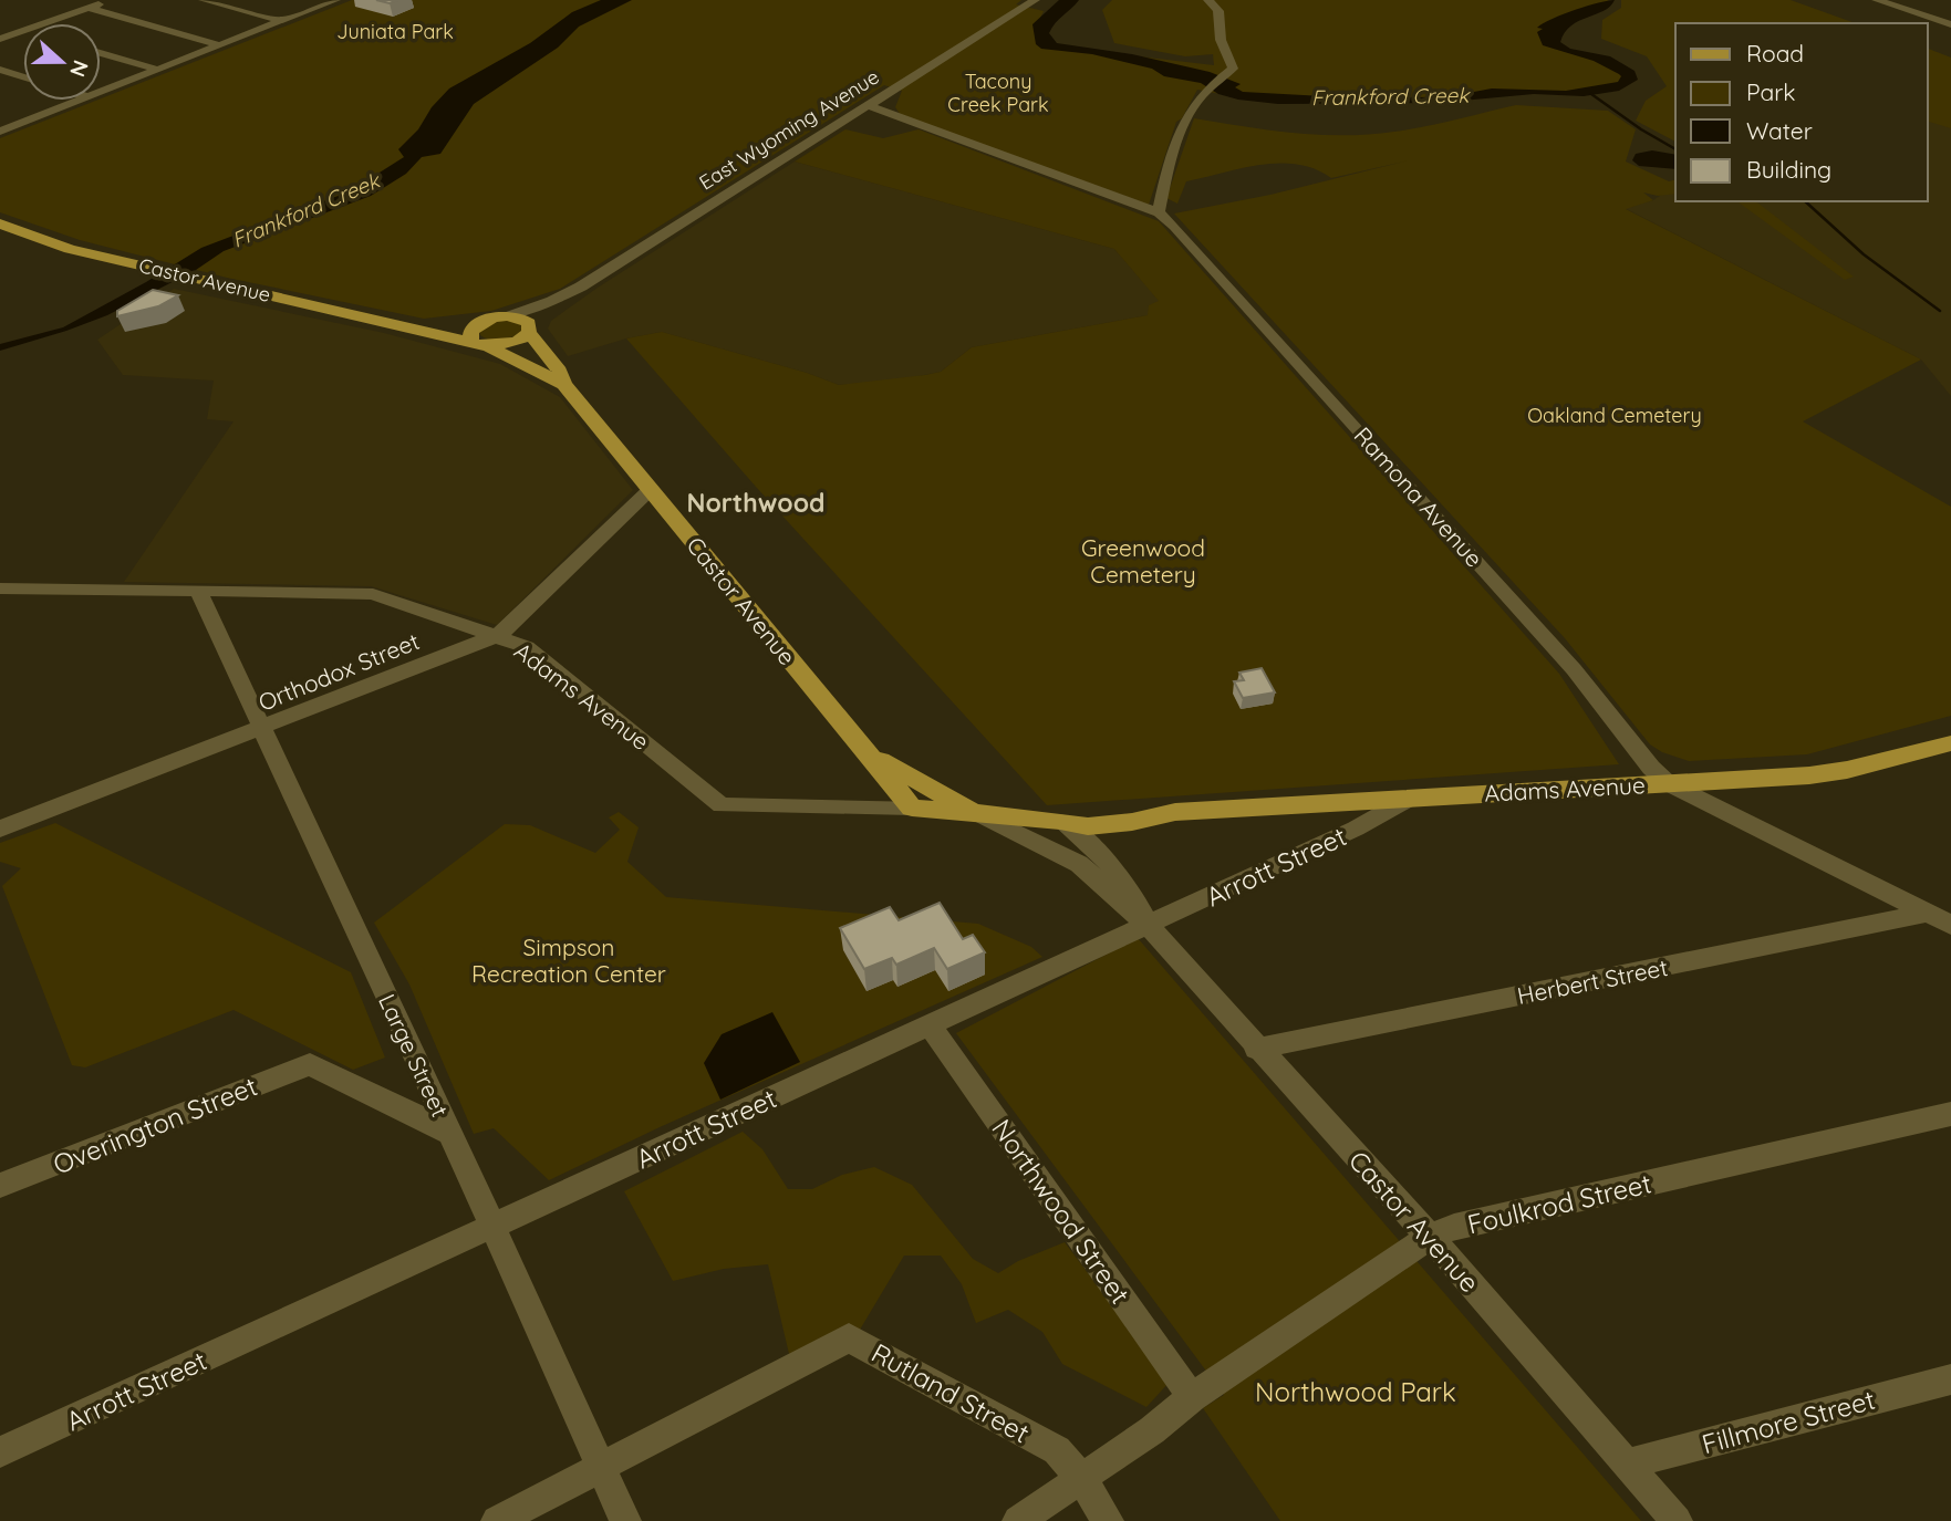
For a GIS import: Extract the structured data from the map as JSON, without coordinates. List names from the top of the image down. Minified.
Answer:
{"streets":{"main road":["Castor Avenue","Adams Avenue"],"street":["East Wyoming Avenue","Ramona Avenue","Orthodox Street","Arrott Street","Herbert Street","Large Street","Overington Street","Foulkrod Street","Northwood Street","Rutland Street","Fillmore Street"]},"crossings":[["East Wyoming Avenue","Castor Avenue"],["East Wyoming Avenue","Ramona Avenue"],["Castor Avenue","Orthodox Street"],["Castor Avenue","Adams Avenue"],["Castor Avenue","Arrott Street"],["Castor Avenue","Herbert Street"],["Castor Avenue","Foulkrod Street"],["Castor Avenue","Fillmore Street"],["Ramona Avenue","Adams Avenue"],["Ramona Avenue","Herbert Street"],["Orthodox Street","Adams Avenue"],["Orthodox Street","Large Street"],["Adams Avenue","Arrott Street"],["Adams Avenue","Large Street"],["Arrott Street","Large Street"],["Arrott Street","Northwood Street"],["Large Street","Overington Street"],["Large Street","Rutland Street"],["Foulkrod Street","Northwood Street"],["Foulkrod Street","Rutland Street"]],"districts":["Northwood"],"water":["Frankford Creek"],"parks":["Juniata Park","Tacony Creek Park","Oakland Cemetery","Greenwood Cemetery","Simpson Recreation Center","Northwood Park"],"legend":["Road","Park","Water","Building"],"north":"right"}
